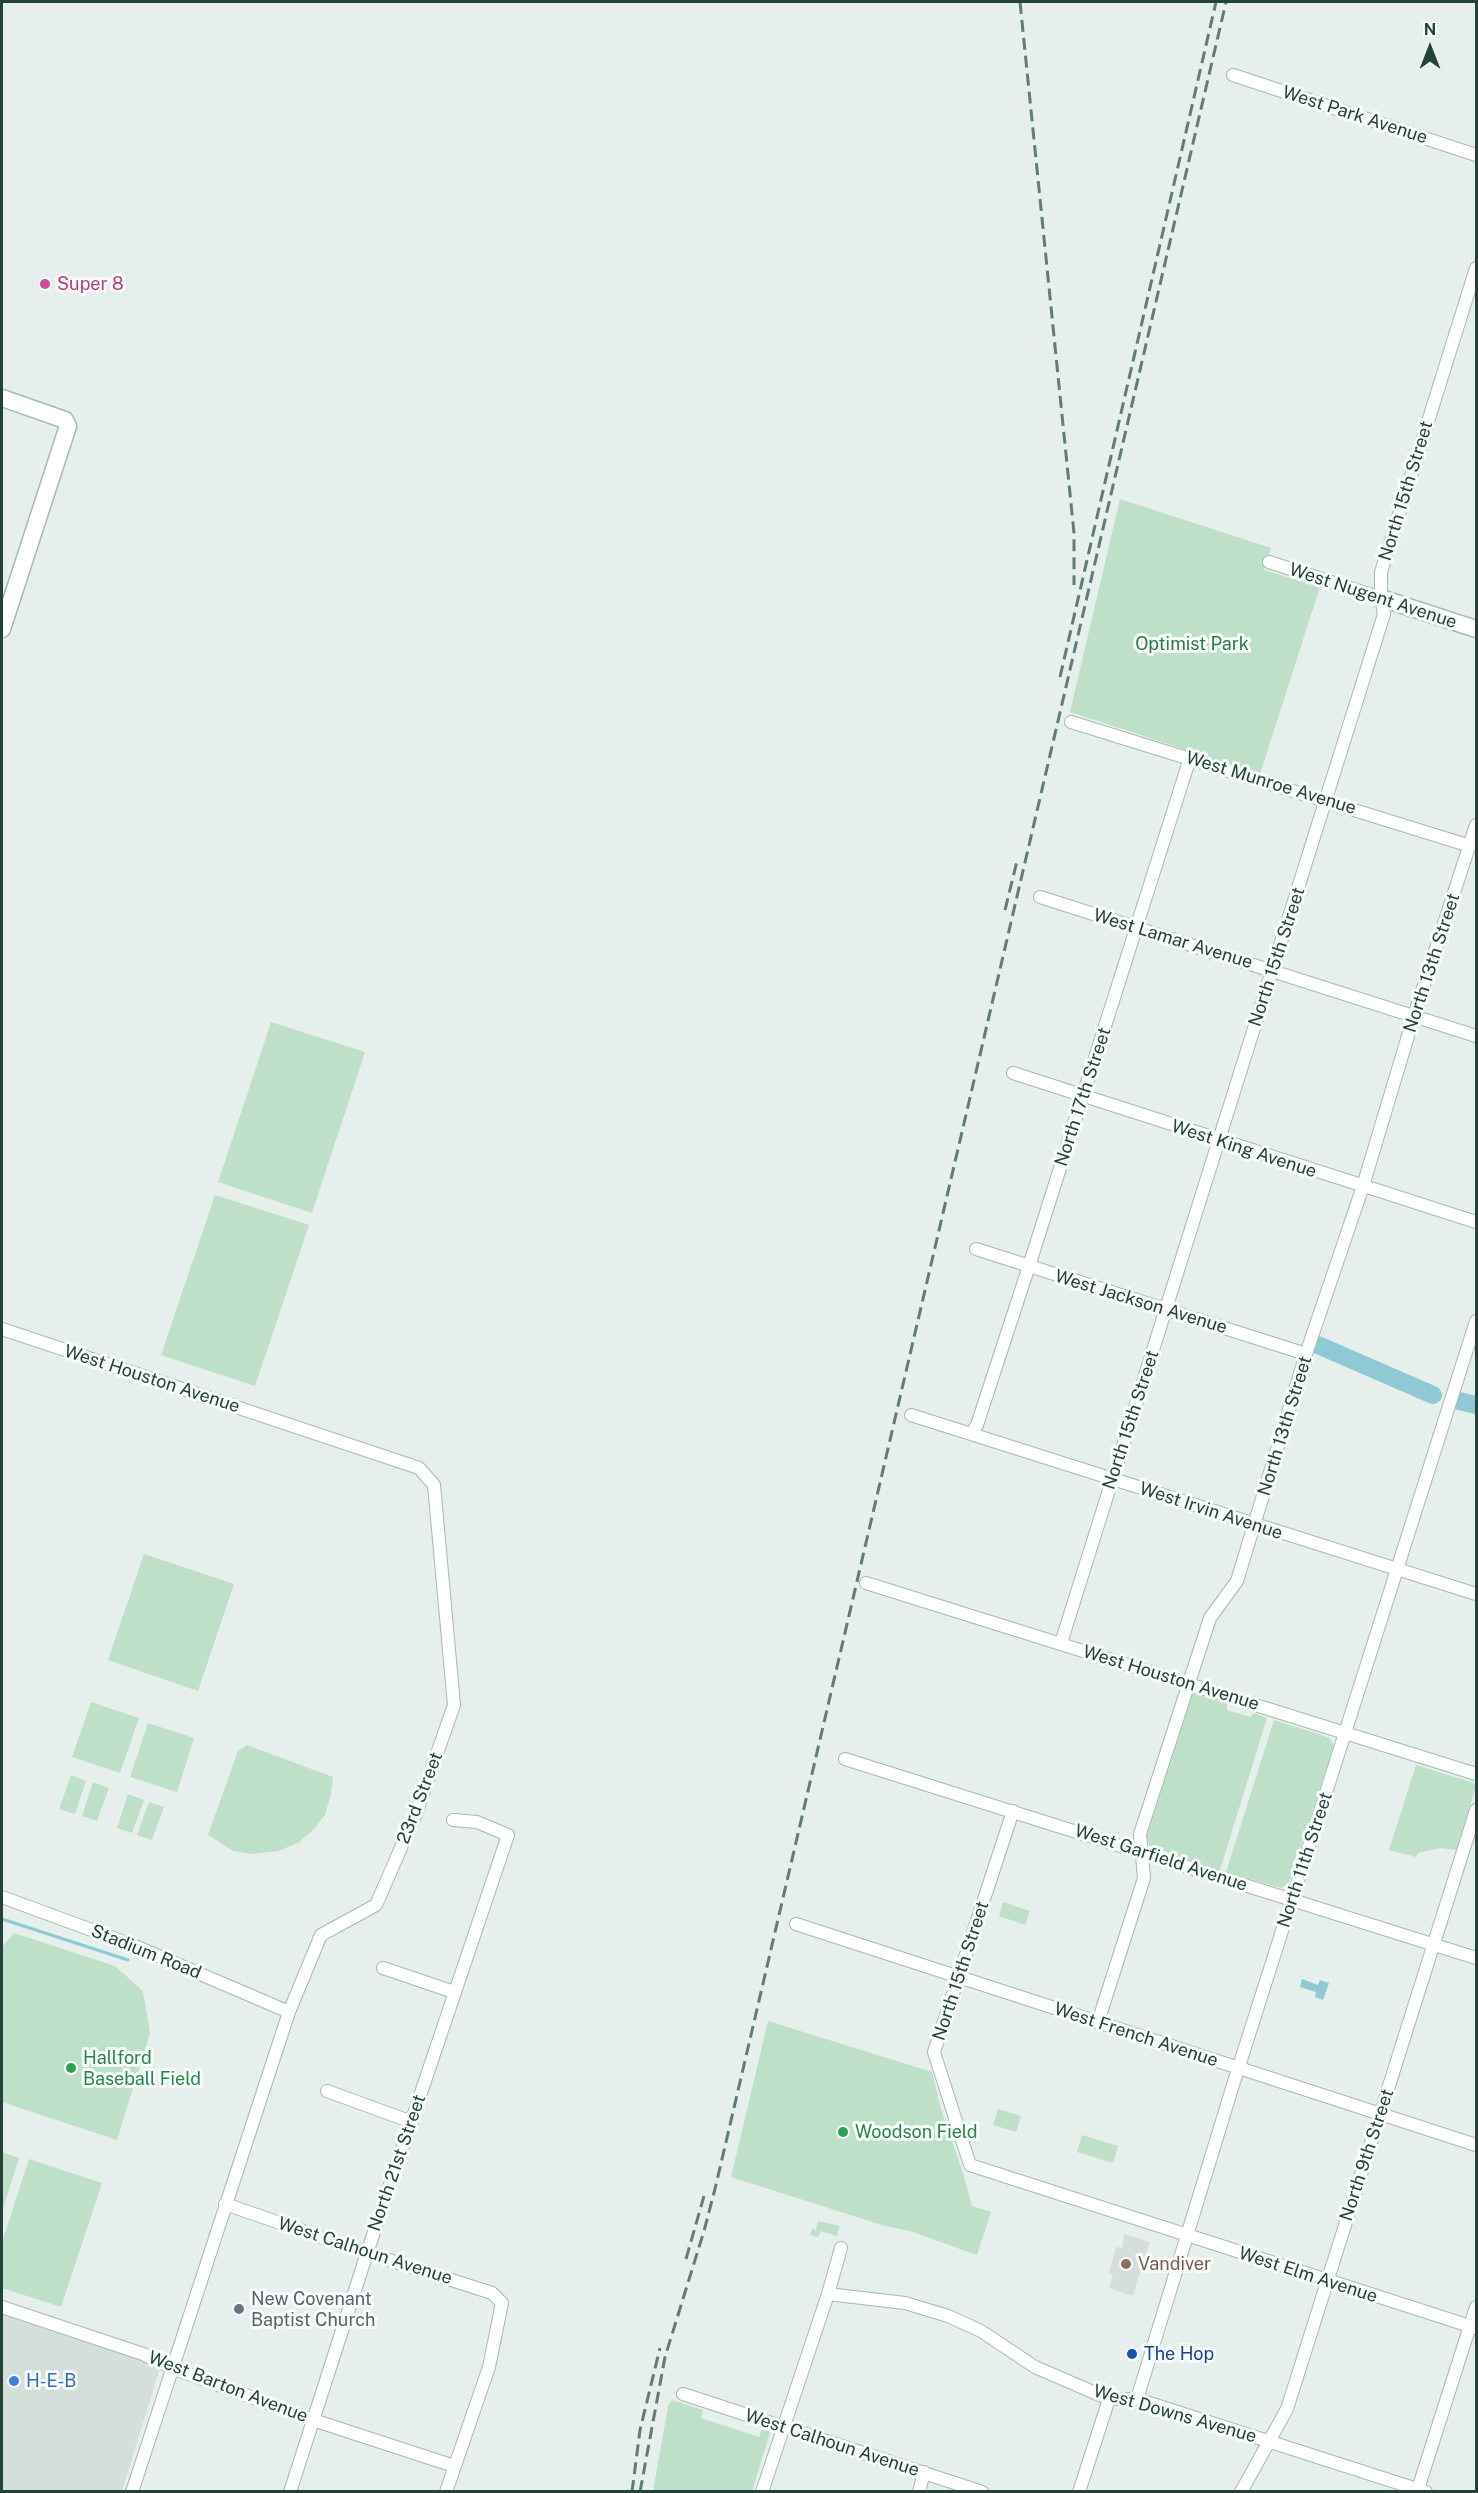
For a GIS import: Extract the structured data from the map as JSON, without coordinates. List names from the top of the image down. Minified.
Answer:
{"streets":{"street":["West Park Avenue","North 15th Street","West Nugent Avenue","West Munroe Avenue","West Lamar Avenue","North 13th Street","North 17th Street","West King Avenue","West Jackson Avenue","West Houston Avenue","West Irvin Avenue","23rd Street","West Garfield Avenue","North 11th Street","Stadium Road","West French Avenue","North 9th Street","North 21st Street","West Calhoun Avenue","West Elm Avenue","West Barton Avenue","West Downs Avenue"]},"crossings":[["North 15th Street","West Nugent Avenue"],["North 15th Street","West Munroe Avenue"],["North 15th Street","West Lamar Avenue"],["North 15th Street","West King Avenue"],["North 15th Street","West Jackson Avenue"],["North 15th Street","West Houston Avenue"],["North 15th Street","West Irvin Avenue"],["North 15th Street","West Garfield Avenue"],["North 15th Street","West French Avenue"],["North 15th Street","West Elm Avenue"],["West Munroe Avenue","North 13th Street"],["West Munroe Avenue","North 17th Street"],["West Lamar Avenue","North 13th Street"],["West Lamar Avenue","North 17th Street"],["North 13th Street","West King Avenue"],["North 13th Street","West Jackson Avenue"],["North 13th Street","West Houston Avenue"],["North 13th Street","West Irvin Avenue"],["North 13th Street","West Garfield Avenue"],["North 13th Street","West French Avenue"],["North 17th Street","West King Avenue"],["North 17th Street","West Jackson Avenue"],["North 17th Street","West Irvin Avenue"],["West Houston Avenue","23rd Street"],["West Houston Avenue","North 11th Street"],["West Irvin Avenue","North 11th Street"],["23rd Street","Stadium Road"],["23rd Street","West Calhoun Avenue"],["23rd Street","West Barton Avenue"],["West Garfield Avenue","North 11th Street"],["West Garfield Avenue","North 9th Street"],["North 11th Street","West French Avenue"],["North 11th Street","West Elm Avenue"],["North 11th Street","West Downs Avenue"],["West French Avenue","North 9th Street"],["North 9th Street","West Elm Avenue"],["North 9th Street","West Downs Avenue"],["North 21st Street","West Calhoun Avenue"],["North 21st Street","West Barton Avenue"],["West Calhoun Avenue","West Barton Avenue"]],"parks":["Optimist Park"],"places":["Super 8","Hallford Baseball Field","Woodson Field","Vandiver","New Covenant Baptist Church","The Hop","H-E-B"],"north":"top"}
